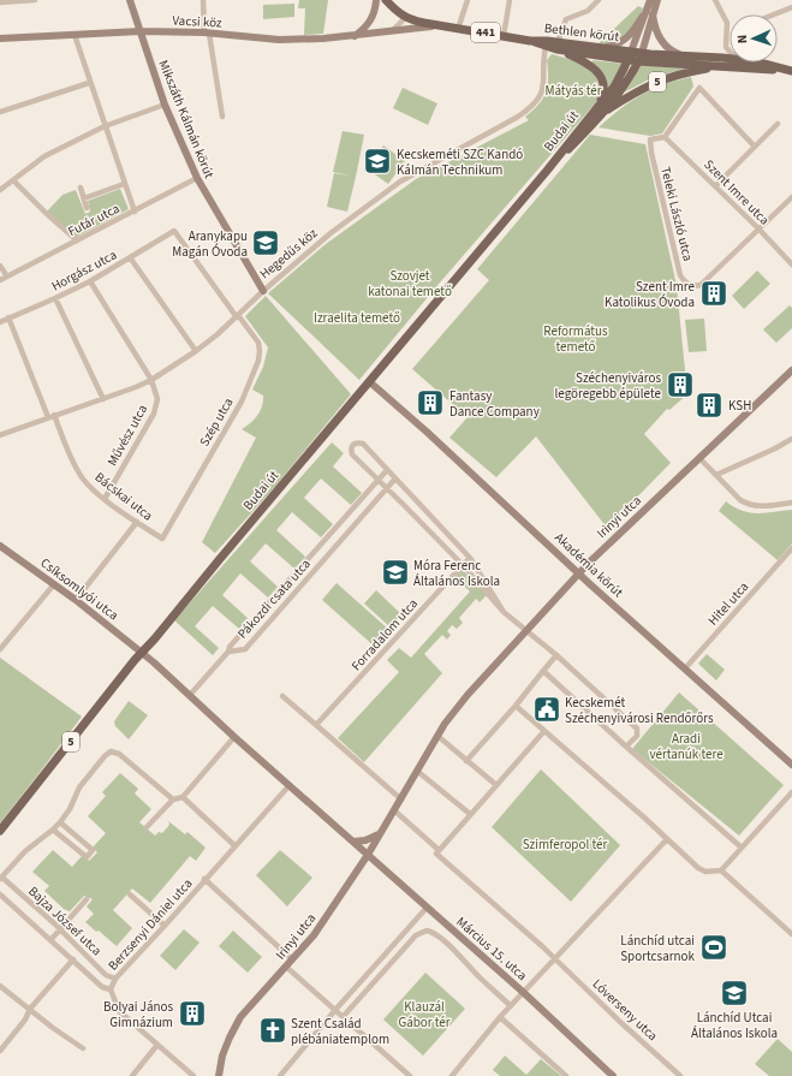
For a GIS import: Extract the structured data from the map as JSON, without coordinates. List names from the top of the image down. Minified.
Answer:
{"streets":{"main road":["441","Bethlen körút","5","Budai út"],"street":["Vacsi köz","Mikszáth Kálmán körút","Szent Imre utca","Teleki László utca","Futár utca","Hegedűs köz","Horgász utca","Szép utca","Művész utca","Bácskai utca","Irinyi utca","Akadémia körút","Csíksomlyói utca","Pákozdi csata utca","Hitel utca","Forradalom utca","Bajza József utca","Berzsenyi Dániel utca","Március 15. utca","Lóverseny utca"]},"crossings":[["Vacsi köz","Bethlen körút"],["Vacsi köz","Mikszáth Kálmán körút"],["Bethlen körút","5"],["Bethlen körút","Hegedűs köz"],["5","Budai út"],["Mikszáth Kálmán körút","Futár utca"],["Mikszáth Kálmán körút","Hegedűs köz"],["Budai út","Akadémia körút"],["Budai út","Csíksomlyói utca"],["Budai út","Március 15. utca"],["Szent Imre utca","Teleki László utca"],["Hegedűs köz","Szép utca"],["Hegedűs köz","Művész utca"],["Hegedűs köz","Bácskai utca"],["Horgász utca","Szép utca"],["Horgász utca","Művész utca"],["Horgász utca","Bácskai utca"],["Szép utca","Bácskai utca"],["Művész utca","Bácskai utca"],["Irinyi utca","Akadémia körút"],["Irinyi utca","Március 15. utca"],["Akadémia körút","Hitel utca"],["Csíksomlyói utca","Március 15. utca"],["Bajza József utca","Berzsenyi Dániel utca"],["Berzsenyi Dániel utca","Március 15. utca"]],"parks":["Mátyás tér","Szovjet katonai temető","Izraelita temető","Református temető","Aradi vértanúk tere","Szimferopol tér","Klauzál Gábor tér"],"places":{"school or university":["Kecskeméti SZC Kandó Kálmán Technikum","Aranykapu Magán Óvoda","Móra Ferenc Általános Iskola","Lánchíd Utcai Általános Iskola"],"building":["Szent Imre Katolikus Óvoda","Széchenyiváros legöregebb épülete","Fantasy Dance Company","KSH","Bolyai János Gimnázium"],"public building":["Kecskemét Széchenyivárosi Rendőrőrs"],"sports":["Lánchíd utcai Sportcsarnok"],"church":["Szent Család plébániatemplom"]},"north":"left"}
